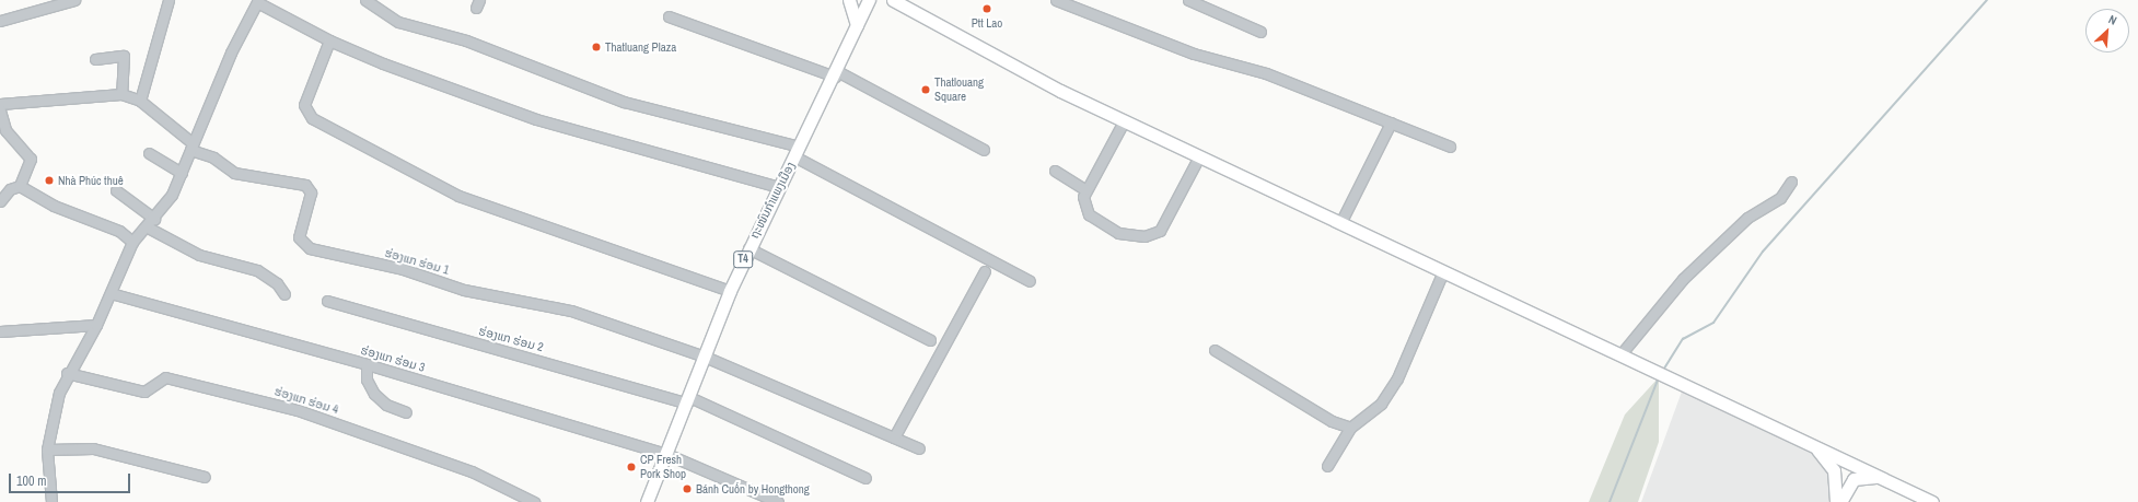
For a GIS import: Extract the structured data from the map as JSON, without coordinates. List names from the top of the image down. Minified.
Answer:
{"streets":{"main road":["ຖະໜົນກຳແພງເມືອງ","T4"],"street":["ຮ່ອງແກ ຮ່ອມ 1","ຮ່ອງແກ ຮ່ອມ 2","ຮ່ອງແກ ຮ່ອມ 3","ຮ່ອງແກ ຮ່ອມ 4"]},"crossings":[["ຖະໜົນກຳແພງເມືອງ","ຮ່ອງແກ ຮ່ອມ 1"],["ຖະໜົນກຳແພງເມືອງ","ຮ່ອງແກ ຮ່ອມ 2"],["ຖະໜົນກຳແພງເມືອງ","ຮ່ອງແກ ຮ່ອມ 3"]],"places":["Ptt Lao","Thatluang Plaza","Thatlouang Square","Nhà Phúc thuê","CP Fresh Pork Shop","Bánh Cuốn by Hongthong"],"scale_bar":"100 m","north":"top right"}
